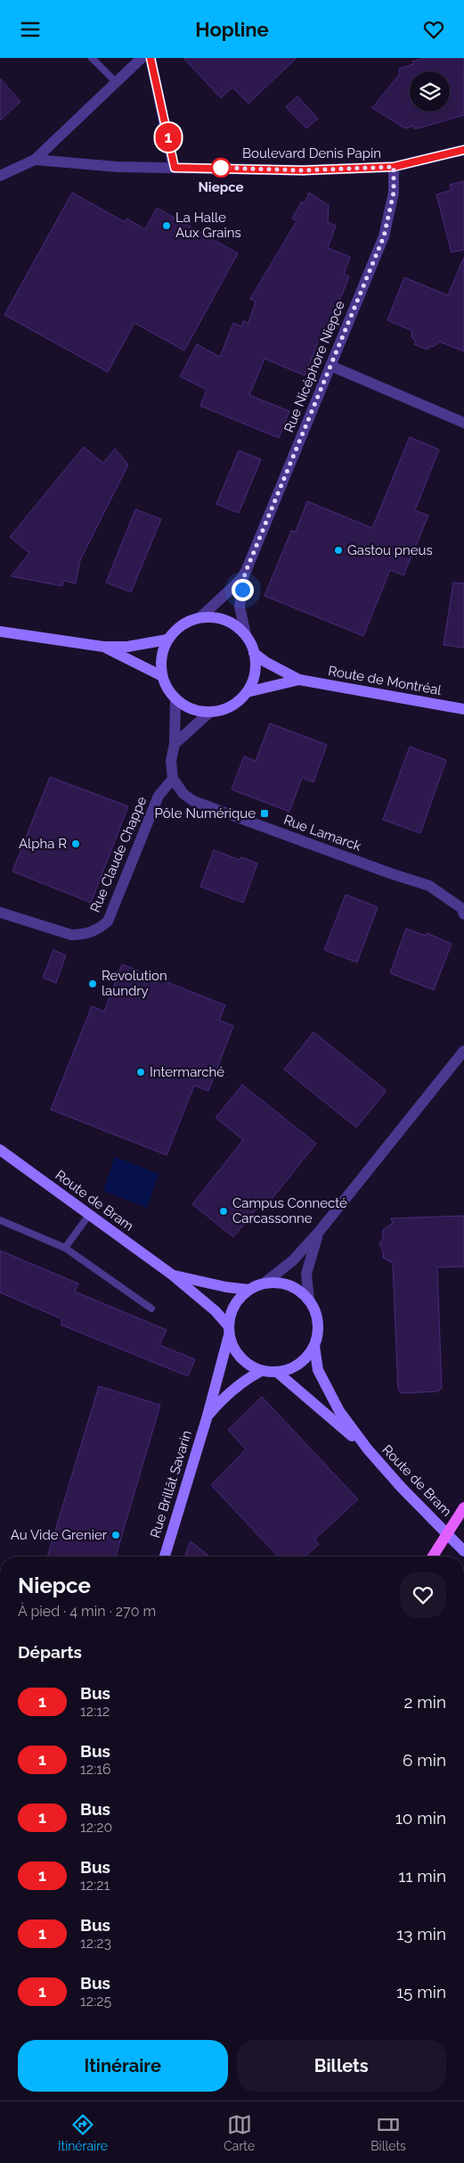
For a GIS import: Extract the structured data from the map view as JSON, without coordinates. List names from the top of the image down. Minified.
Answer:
{"streets":{"main road":["Route de Montréal","Route de Bram","Rue Brillât Savarin"],"street":["Boulevard Denis Papin","Rue Nicéphore Niepce","Rue Lamarck","Rue Claude Chappe"]},"crossings":[["Boulevard Denis Papin","Rue Nicéphore Niepce"],["Rue Nicéphore Niepce","Route de Montréal"],["Rue Lamarck","Rue Claude Chappe"],["Route de Bram","Rue Brillât Savarin"]],"places":{"other":["Niepce","La Halle Aux Grains","Gastou pneus","Alpha R","Revolution laundry","Intermarché","Campus Connecté Carcassonne","Au Vide Grenier"],"transit":["Pôle Numérique"]},"lines":["bus line 1"],"page":{"header":"Hopline","on_map":"1","heading":[["Niepce","À pied · 4 min · 270 m"],"Départs"],"list":[{"mark":"1","name":"Bus","note":"12:12","value":"2 min"},{"mark":"1","name":"Bus","note":"12:16","value":"6 min"},{"mark":"1","name":"Bus","note":"12:20","value":"10 min"},{"mark":"1","name":"Bus","note":"12:21","value":"11 min"},{"mark":"1","name":"Bus","note":"12:23","value":"13 min"},{"mark":"1","name":"Bus","note":"12:25","value":"15 min"}],"buttons":["Itinéraire","Billets"],"tabs":["Itinéraire","Carte","Billets"]}}
